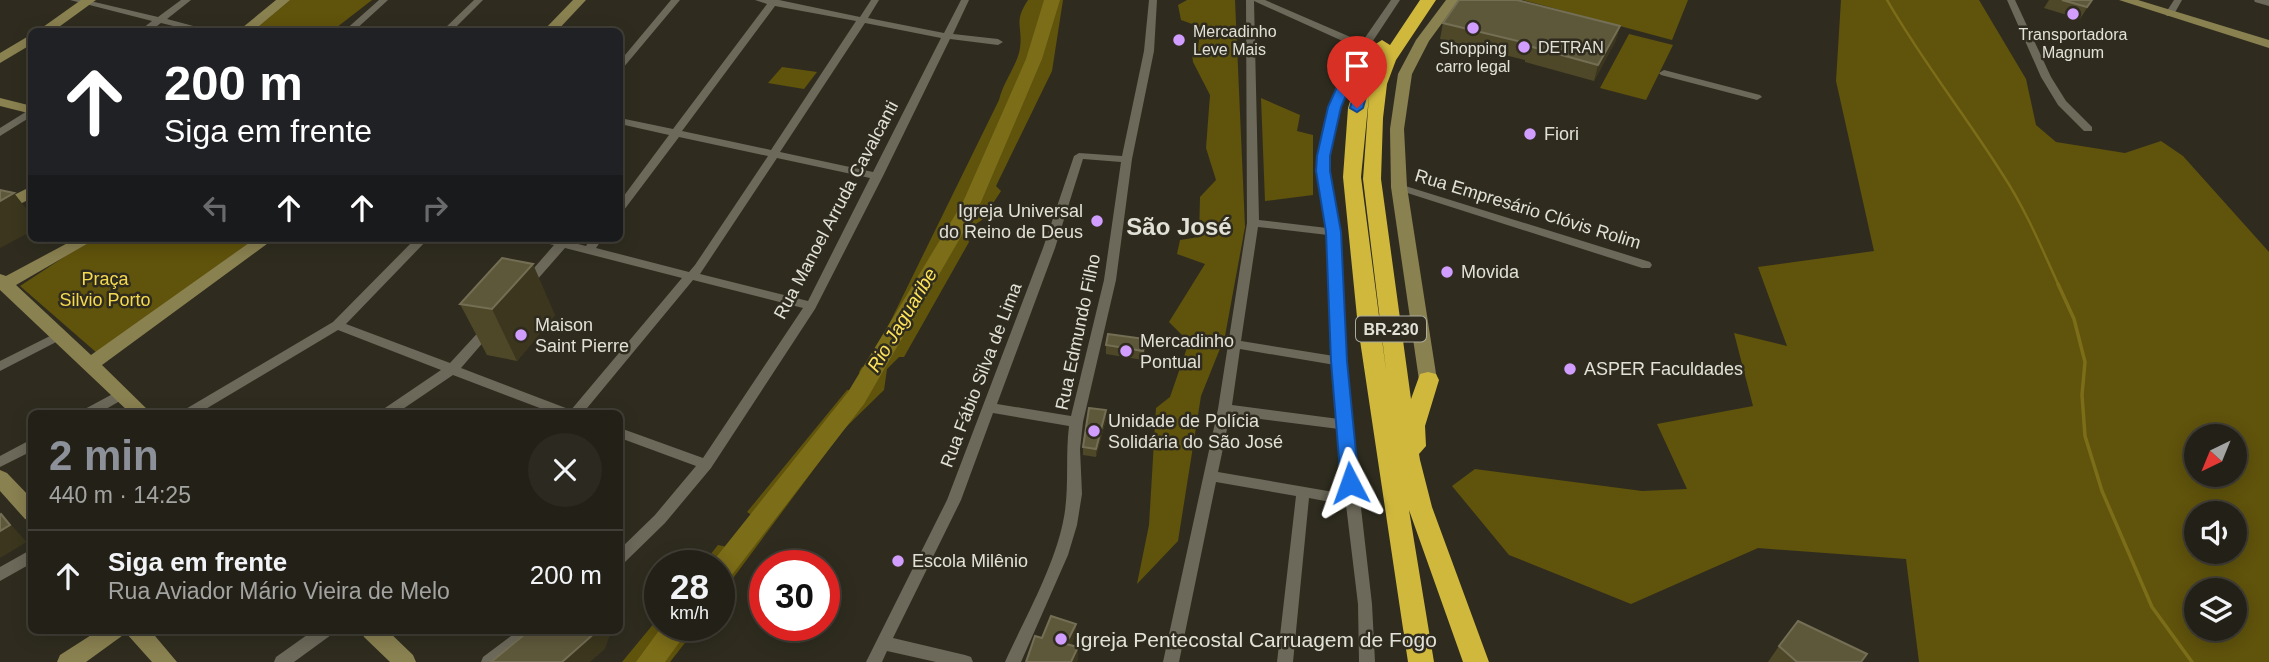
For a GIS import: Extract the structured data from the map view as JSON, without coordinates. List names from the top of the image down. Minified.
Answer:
{"streets":{"highway":["BR-230"],"street":["Rua Empresário Clóvis Rolim","Rua Manoel Arruda Cavalcanti","Rua Edmundo Filho","Rua Fábio Silva de Lima"]},"crossings":[["Rua Edmundo Filho","Rua Fábio Silva de Lima"]],"districts":["São José"],"water":["Rio Jaguaribe"],"parks":["Praça Silvio Porto"],"places":["Transportadora Magnum","Shopping carro legal","Mercadinho Leve Mais","DETRAN","Fiori","Igreja Universal do Reino de Deus","Movida","Maison Saint Pierre","Mercadinho Pontual","ASPER Faculdades","Unidade de Polícia Solidária do São José","Escola Milênio","Igreja Pentecostal Carruagem de Fogo"],"north":"bottom left","page":{"turn":["200 m","Siga em frente"],"heading":["2 min","440 m · 14:25"],"list":[{"name":"Siga em frente","note":"Rua Aviador Mário Vieira de Melo","value":"200 m"}],"speed":"28 km/h","limit":"30"}}
